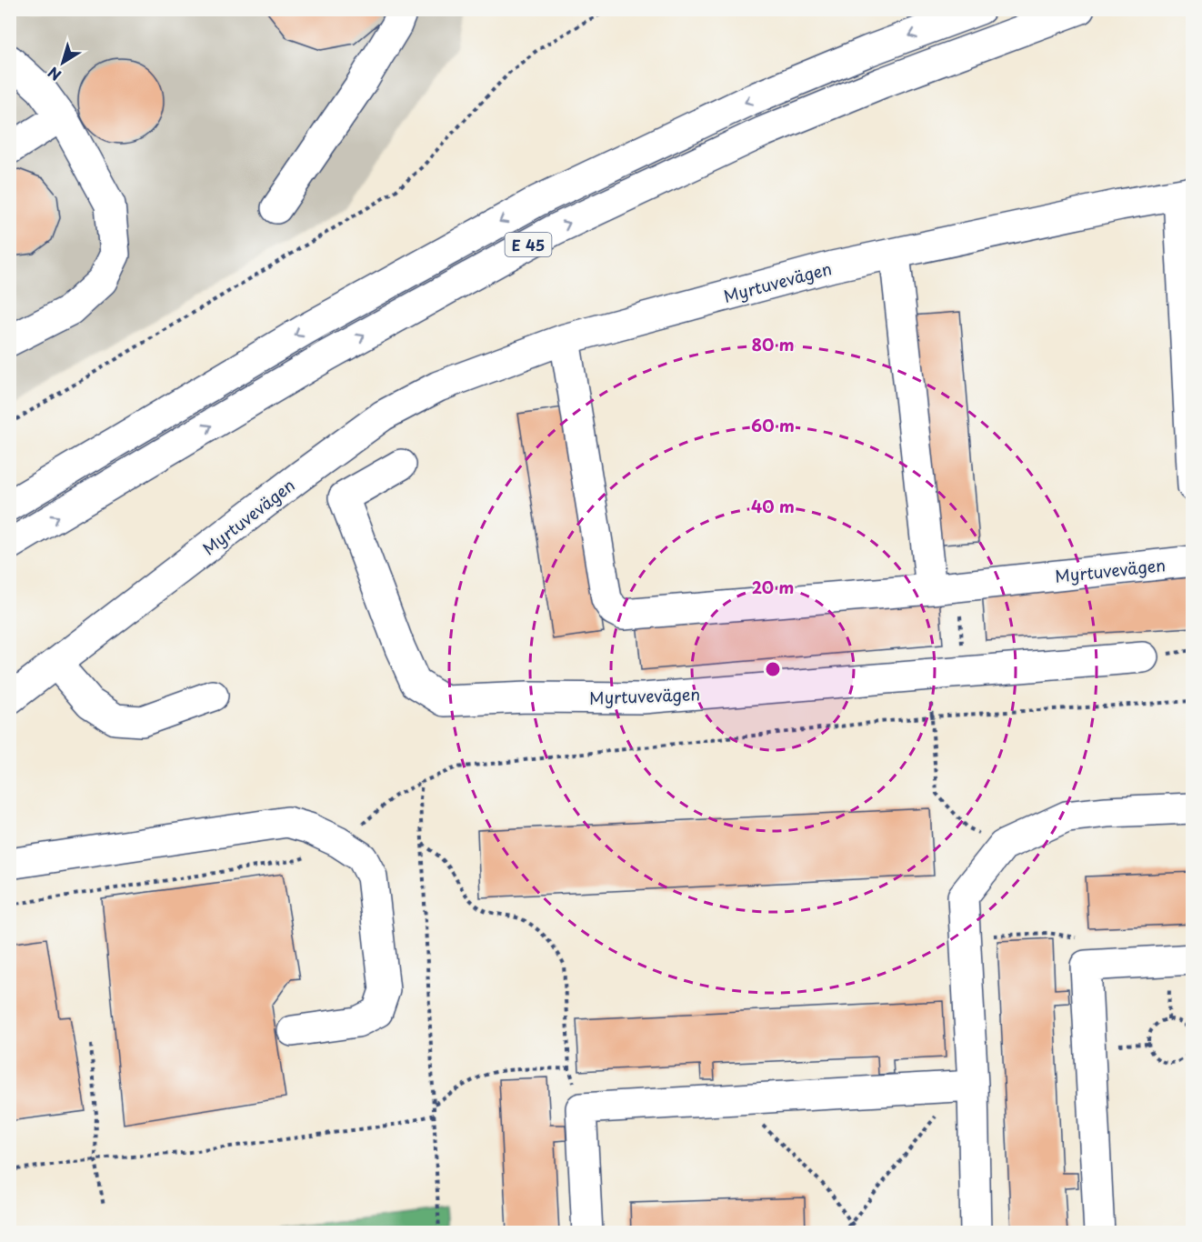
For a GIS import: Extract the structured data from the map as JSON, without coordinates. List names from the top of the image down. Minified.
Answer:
{"streets":{"main road":["E 45","Myrtuvevägen"]},"north":"bottom left","rings":["80 m","60 m","40 m","20 m"]}
